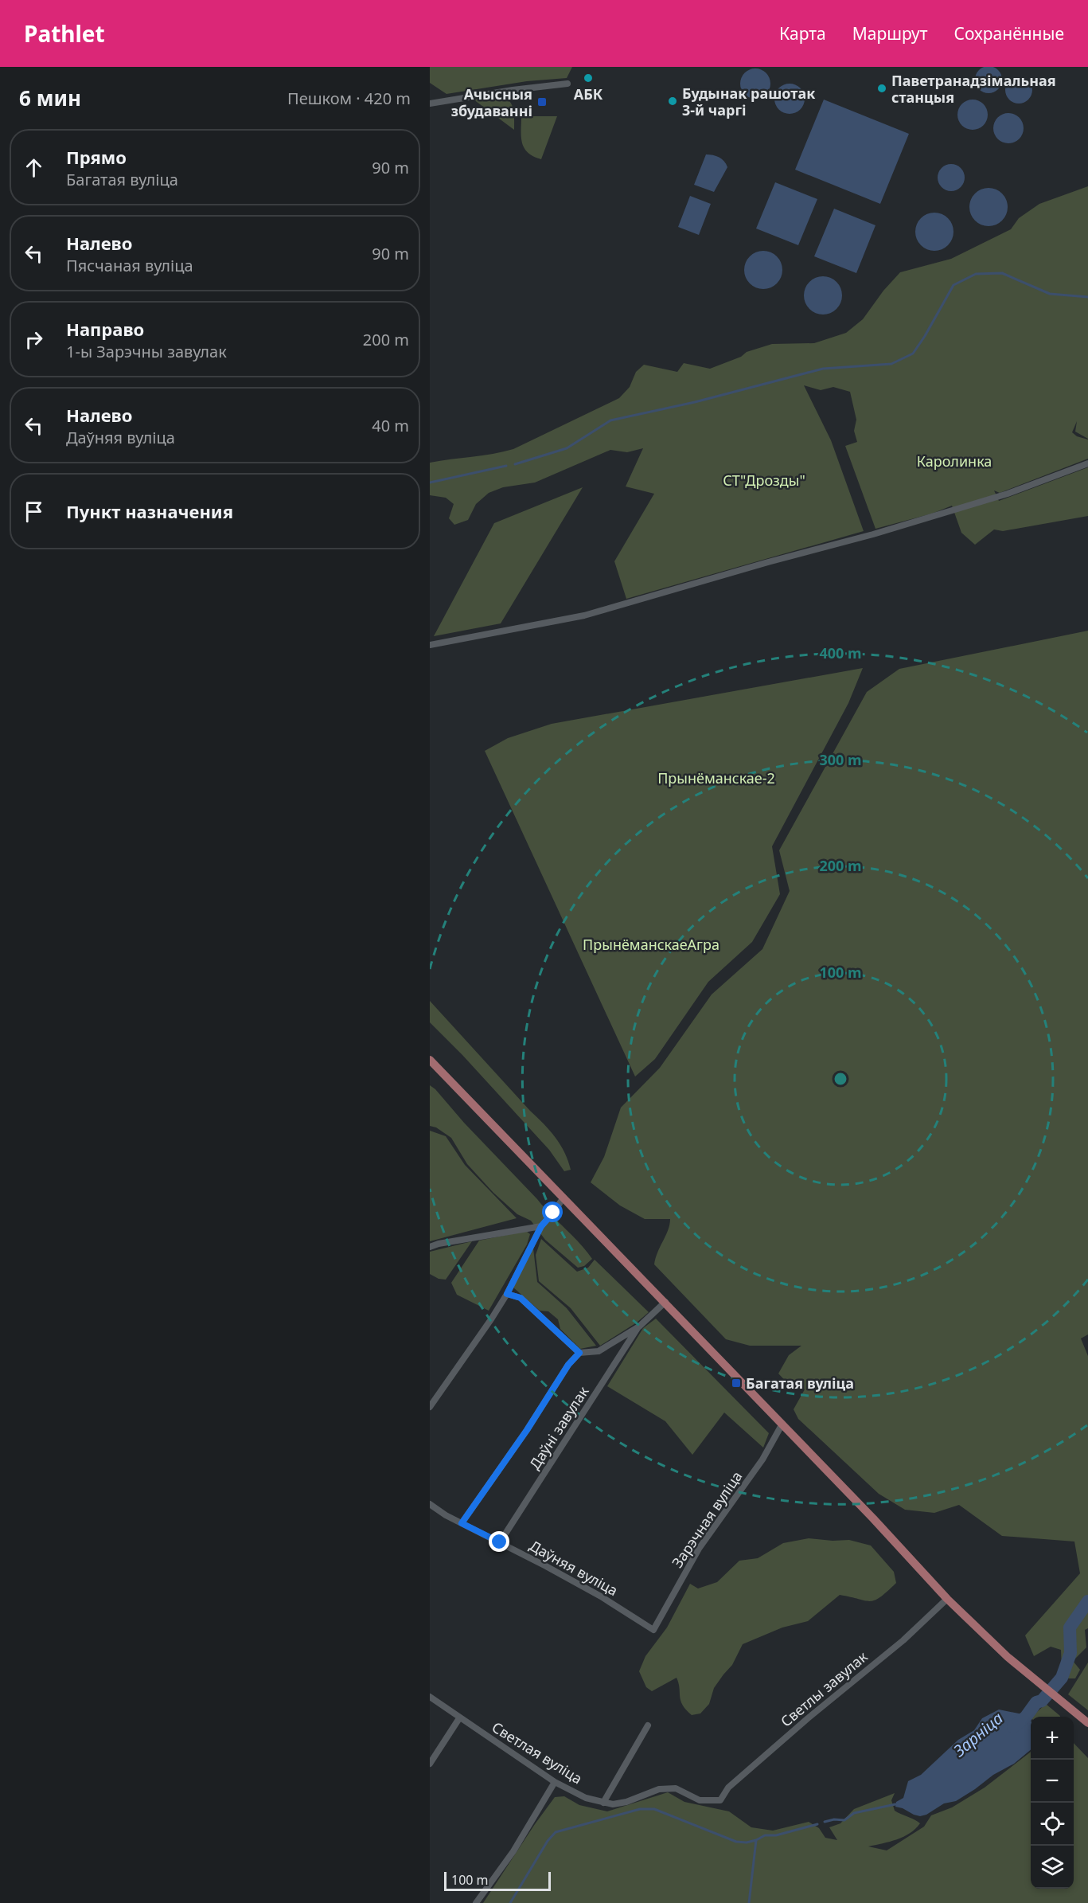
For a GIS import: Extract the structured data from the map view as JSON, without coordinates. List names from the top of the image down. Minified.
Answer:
{"streets":{"street":["Даўні завулак","Зарэчная вуліца","Даўняя вуліца","Светлы завулак","Светлая вуліца"]},"crossings":[["Даўні завулак","Даўняя вуліца"],["Зарэчная вуліца","Даўняя вуліца"],["Светлы завулак","Светлая вуліца"]],"water":["Зарніца"],"parks":["Каролинка","СТ\"Дрозды\"","Прынёманскае-2","ПрынёманскаеАгра"],"places":{"other":["АБК","Паветранадзімальная станцыя","Будынак рашотак 3-й чаргі"],"transit":["Ачысныя збудаванні","Багатая вуліца"]},"scale_bar":"100 m","page":{"header":"Pathlet","nav":["Карта","Маршрут","Сохранённые"],"heading":["6 мин","Пешком · 420 m"],"list":[["Прямо","Багатая вуліца","90 m"],["Налево","Пясчаная вуліца","90 m"],["Направо","1-ы Зарэчны завулак","200 m"],["Налево","Даўняя вуліца","40 m"],"Пункт назначения"],"map_buttons":["+","−"],"scale":"100 m"},"rings":["400 m","300 m","200 m","100 m"]}
